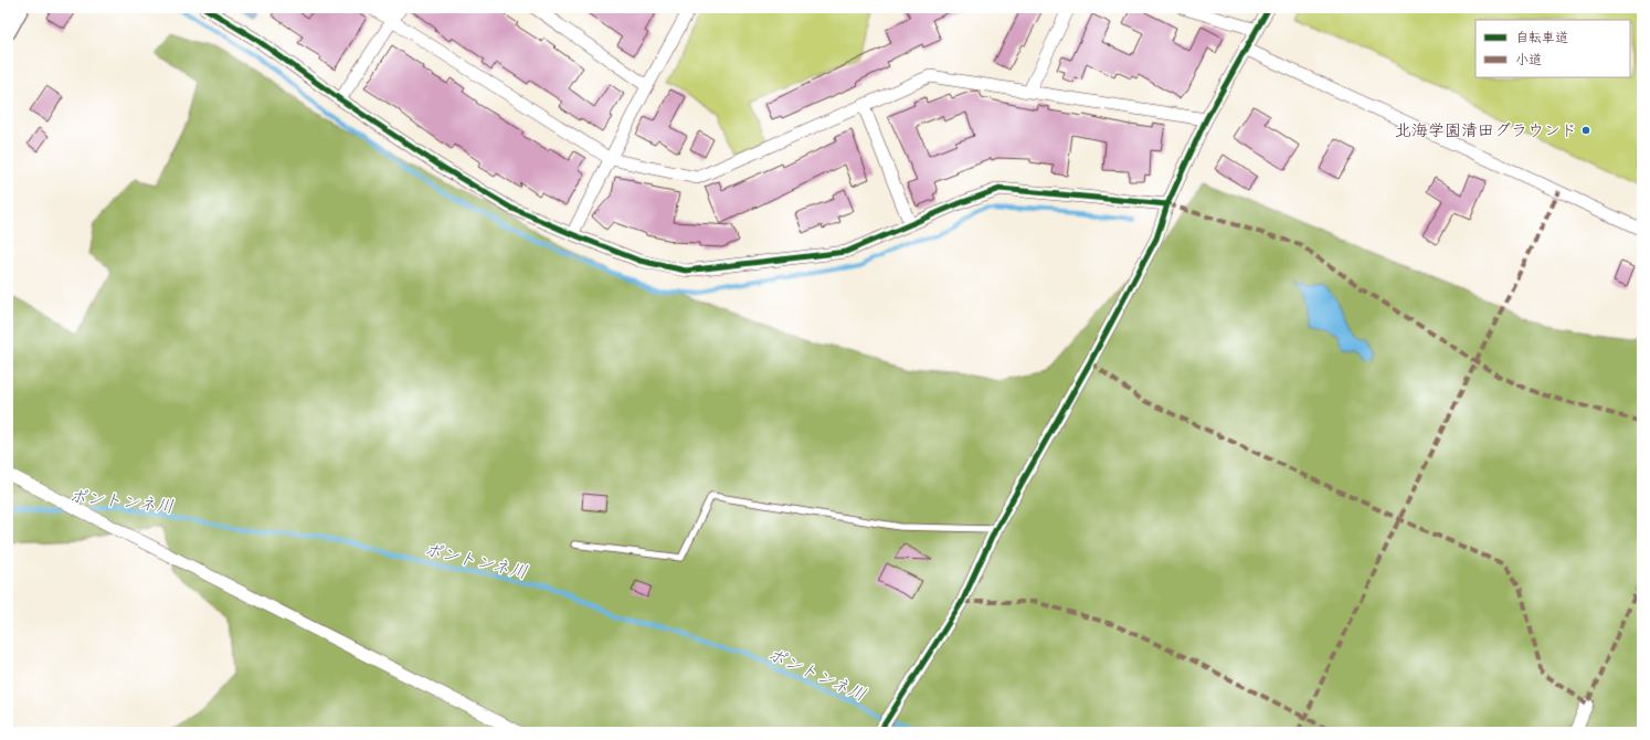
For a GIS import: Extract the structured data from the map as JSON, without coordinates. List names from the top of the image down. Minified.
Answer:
{"water":["ポントンネ川"],"places":["北海学園清田グラウンド"],"legend":["自転車道","小道"]}
